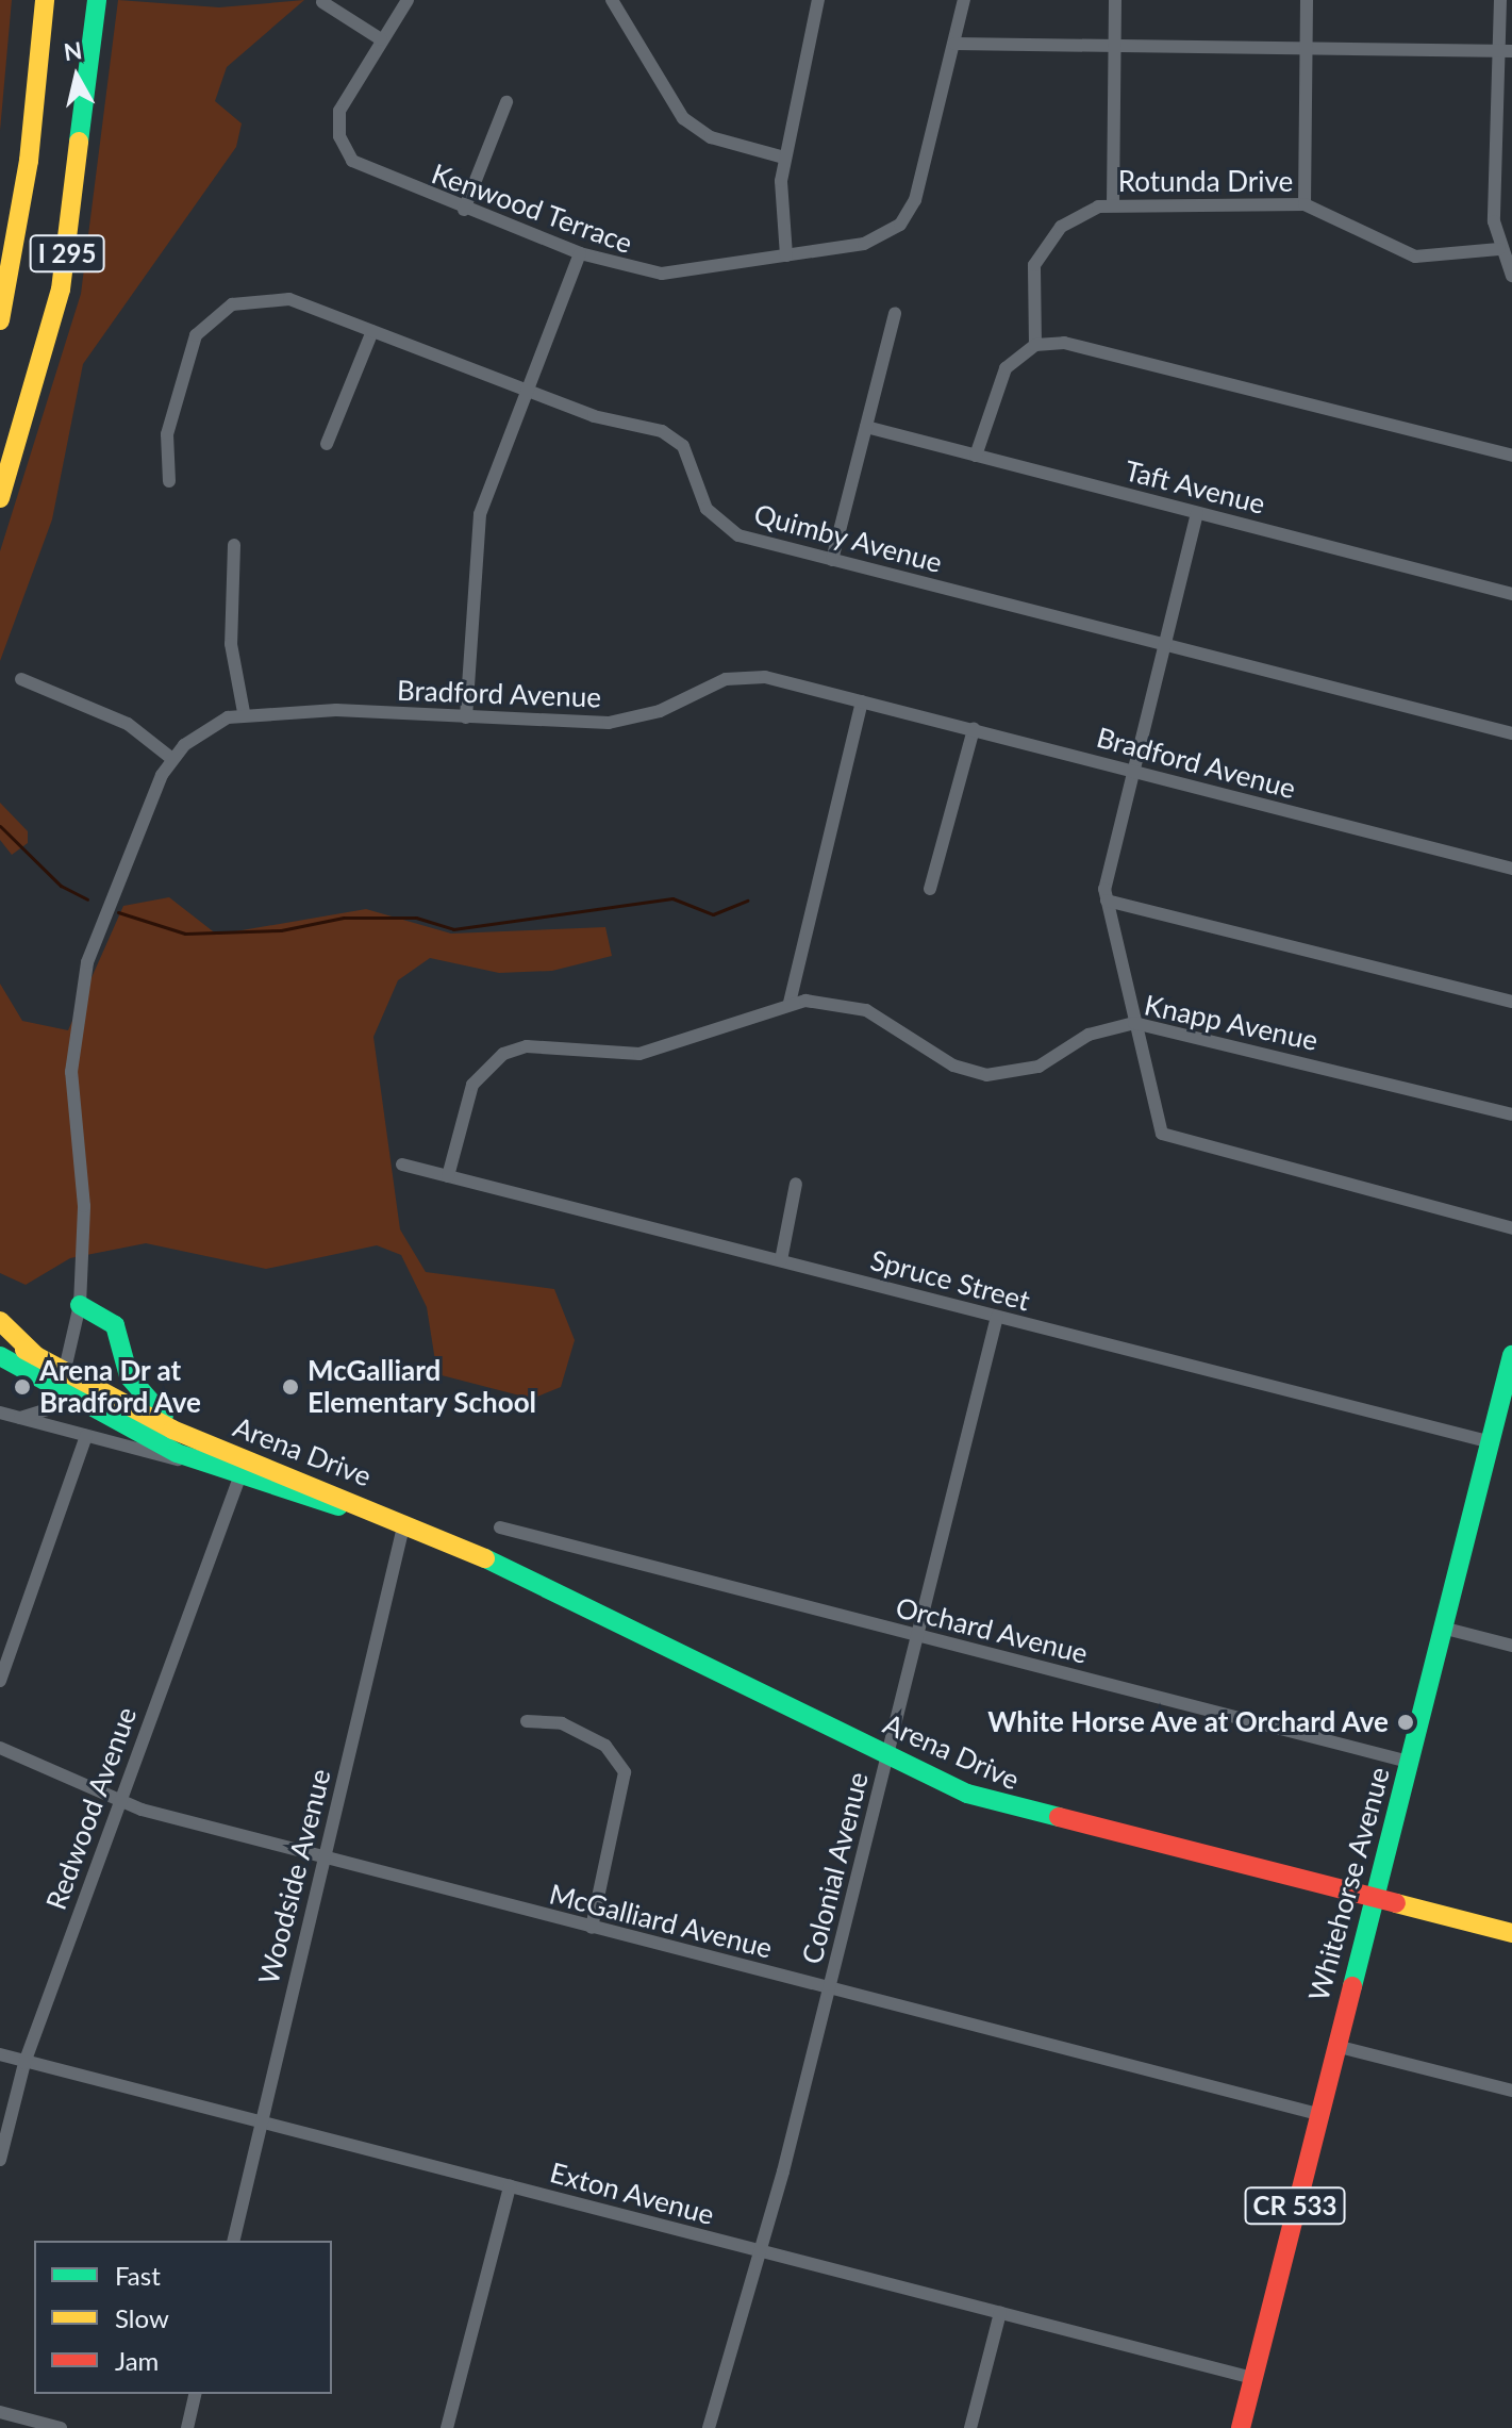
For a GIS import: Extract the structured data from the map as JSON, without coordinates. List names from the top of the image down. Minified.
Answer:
{"streets":{"main road":["I 295","Arena Drive","Whitehorse Avenue","CR 533"],"street":["Rotunda Drive","Kenwood Terrace","Taft Avenue","Quimby Avenue","Bradford Avenue","Knapp Avenue","Spruce Street","Orchard Avenue","Redwood Avenue","Colonial Avenue","Woodside Avenue","McGalliard Avenue","Exton Avenue"]},"crossings":[["Bradford Avenue","Arena Drive"],["Knapp Avenue","Spruce Street"],["Spruce Street","Colonial Avenue"],["Spruce Street","Whitehorse Avenue"],["Arena Drive","Redwood Avenue"],["Arena Drive","Colonial Avenue"],["Arena Drive","Woodside Avenue"],["Arena Drive","Whitehorse Avenue"],["Orchard Avenue","Colonial Avenue"],["Orchard Avenue","Whitehorse Avenue"],["Redwood Avenue","McGalliard Avenue"],["Redwood Avenue","Exton Avenue"],["Colonial Avenue","McGalliard Avenue"],["Colonial Avenue","Exton Avenue"],["Woodside Avenue","McGalliard Avenue"],["Woodside Avenue","Exton Avenue"],["Whitehorse Avenue","McGalliard Avenue"],["Whitehorse Avenue","Exton Avenue"]],"places":["Arena Dr at Bradford Ave","McGalliard Elementary School","White Horse Ave at Orchard Ave"],"legend":["Fast","Slow","Jam"],"north":"top"}
